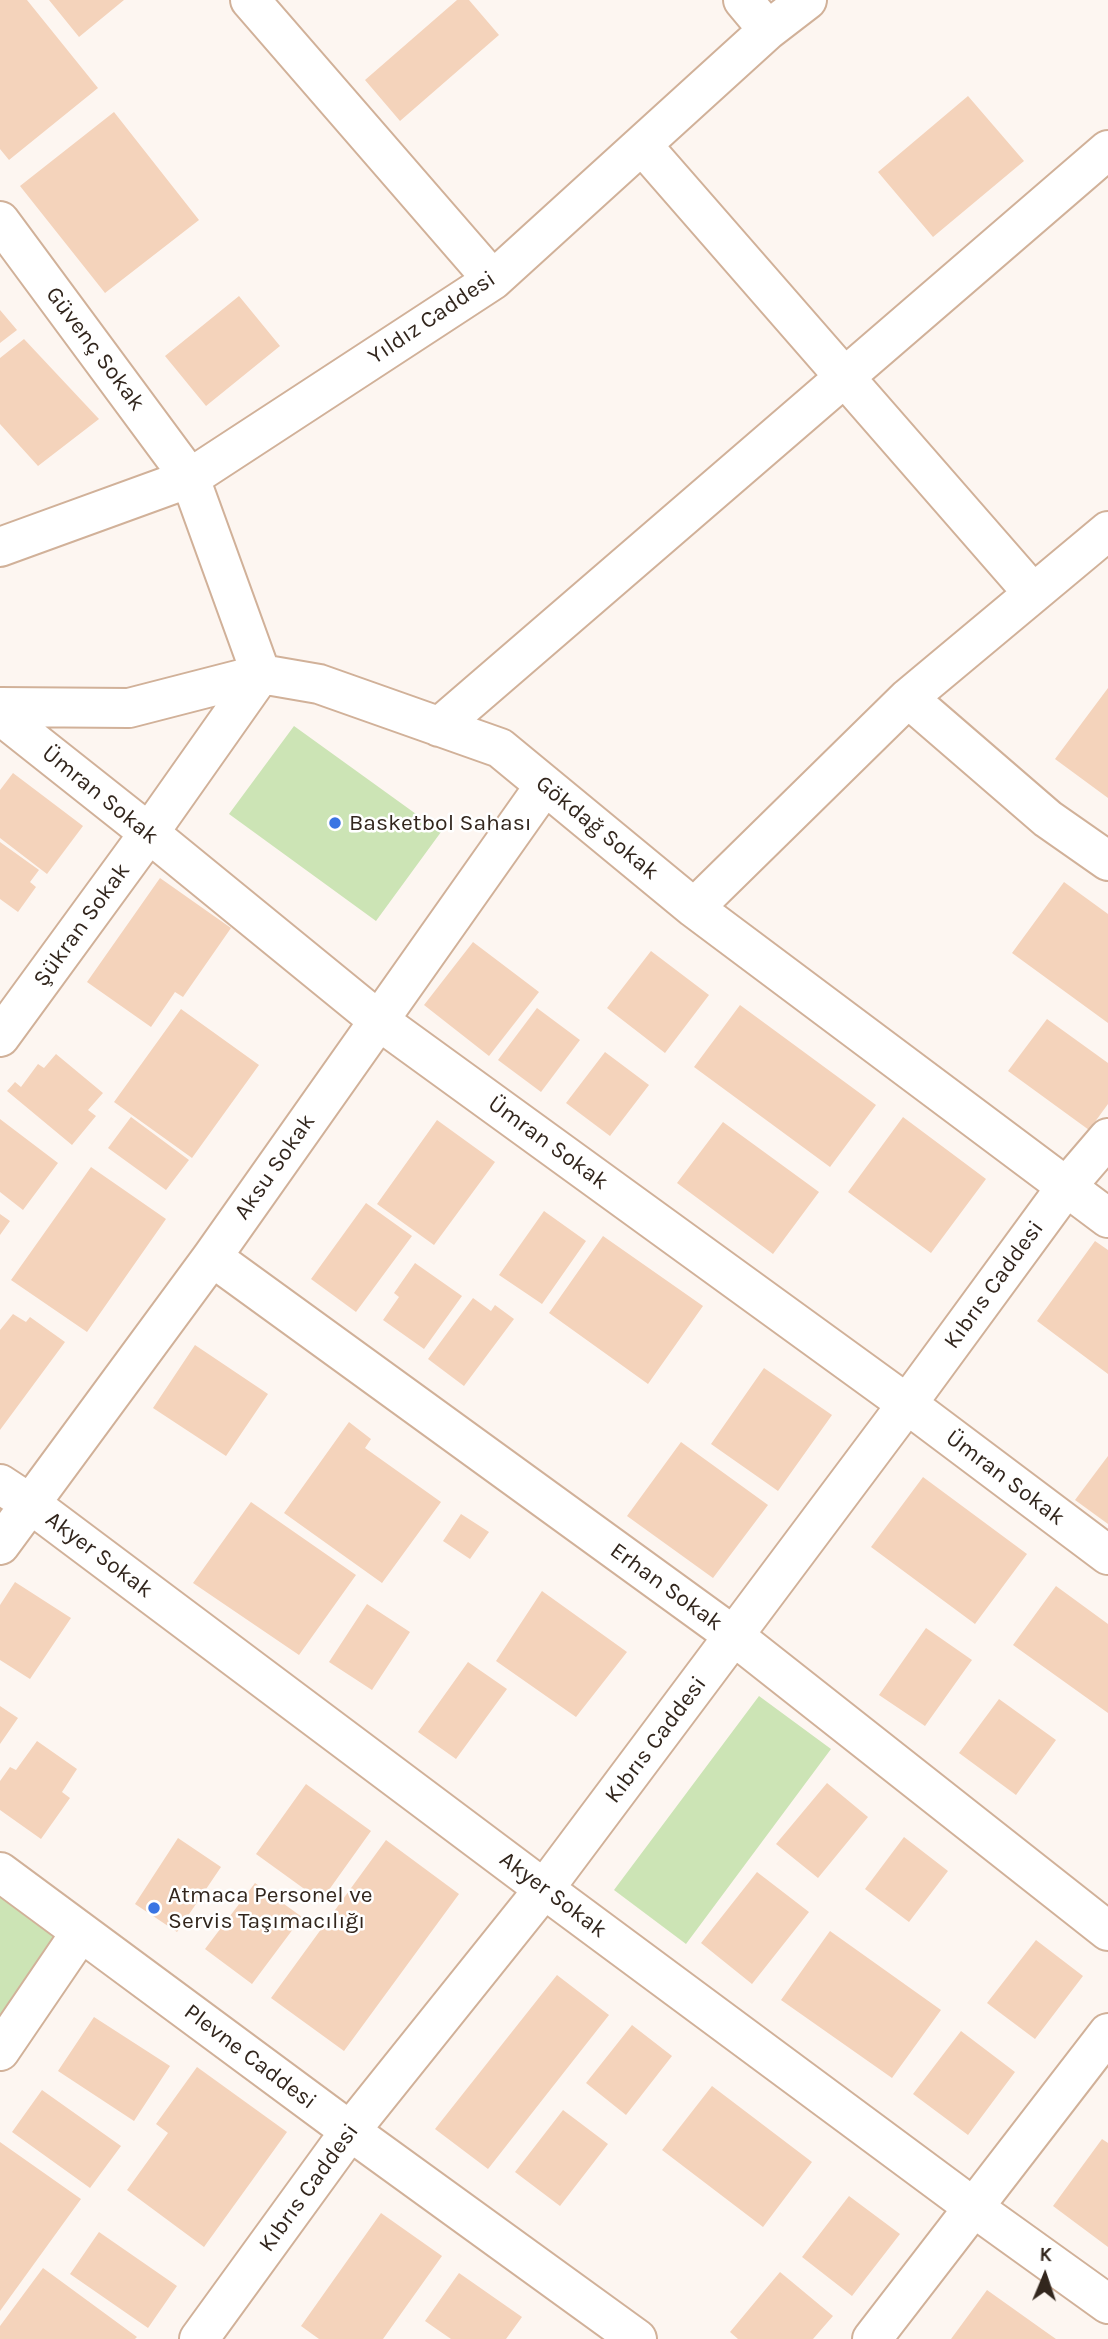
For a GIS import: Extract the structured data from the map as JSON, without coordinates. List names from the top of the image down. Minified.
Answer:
{"streets":{"street":["Yıldız Caddesi","Güvenç Sokak","Ümran Sokak","Gökdağ Sokak","Şükran Sokak","Aksu Sokak","Kıbrıs Caddesi","Akyer Sokak","Erhan Sokak","Plevne Caddesi"]},"crossings":[["Yıldız Caddesi","Güvenç Sokak"],["Ümran Sokak","Şükran Sokak"],["Ümran Sokak","Aksu Sokak"],["Ümran Sokak","Kıbrıs Caddesi"],["Gökdağ Sokak","Şükran Sokak"],["Gökdağ Sokak","Aksu Sokak"],["Gökdağ Sokak","Kıbrıs Caddesi"],["Aksu Sokak","Akyer Sokak"],["Aksu Sokak","Erhan Sokak"],["Kıbrıs Caddesi","Akyer Sokak"],["Kıbrıs Caddesi","Erhan Sokak"],["Kıbrıs Caddesi","Plevne Caddesi"]],"places":["Basketbol Sahası","Atmaca Personel ve Servis Taşımacılığı"],"north":"top"}
